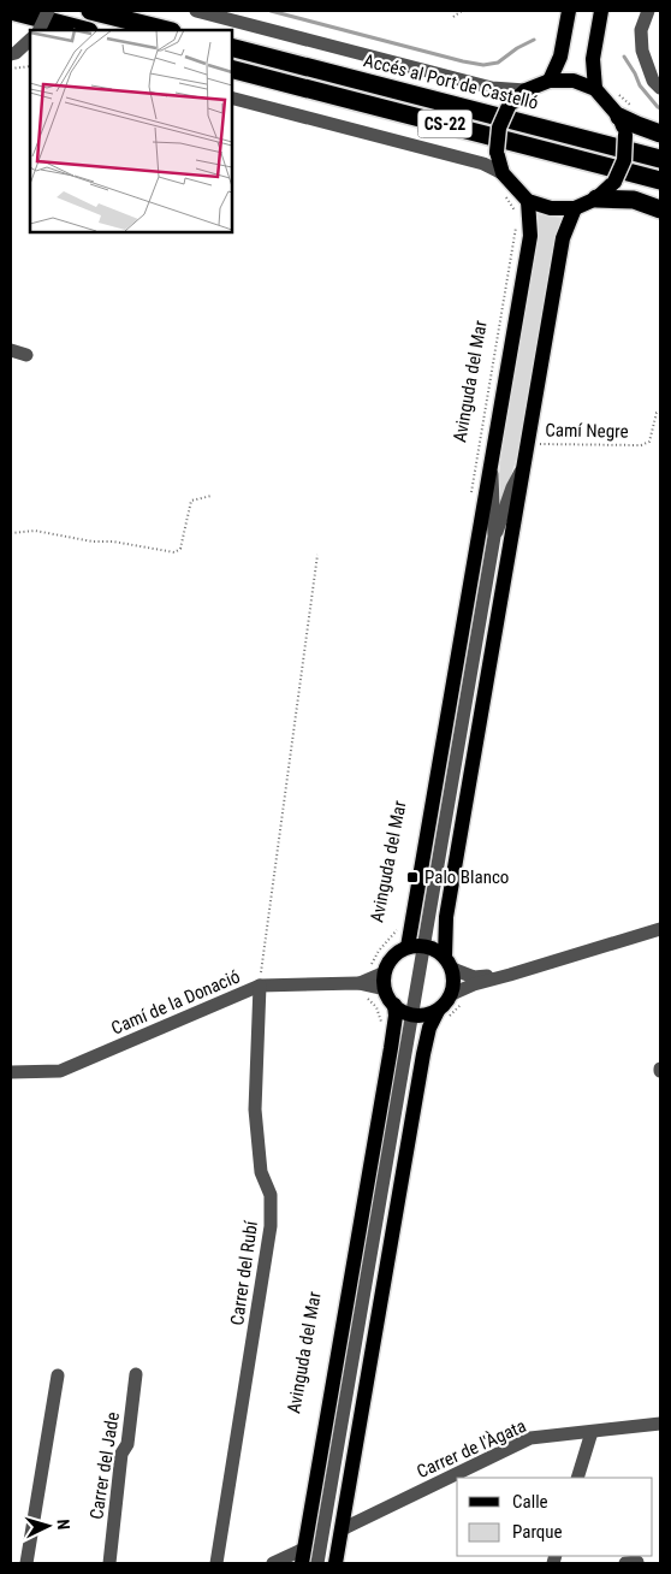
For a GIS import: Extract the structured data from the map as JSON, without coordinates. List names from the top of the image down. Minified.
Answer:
{"streets":{"highway":["Accés al Port de Castelló","CS-22"],"main road":["Avinguda del Mar"],"street":["Camí de la Donació","Carrer del Rubí","Carrer de l'Àgata","Carrer del Jade"],"path":["Camí Negre"]},"crossings":[["Avinguda del Mar","Camí Negre"],["Avinguda del Mar","Camí de la Donació"],["Camí de la Donació","Carrer del Rubí"]],"places":{"transit":["Palo Blanco"]},"legend":["Calle","Parque"],"north":"right"}
